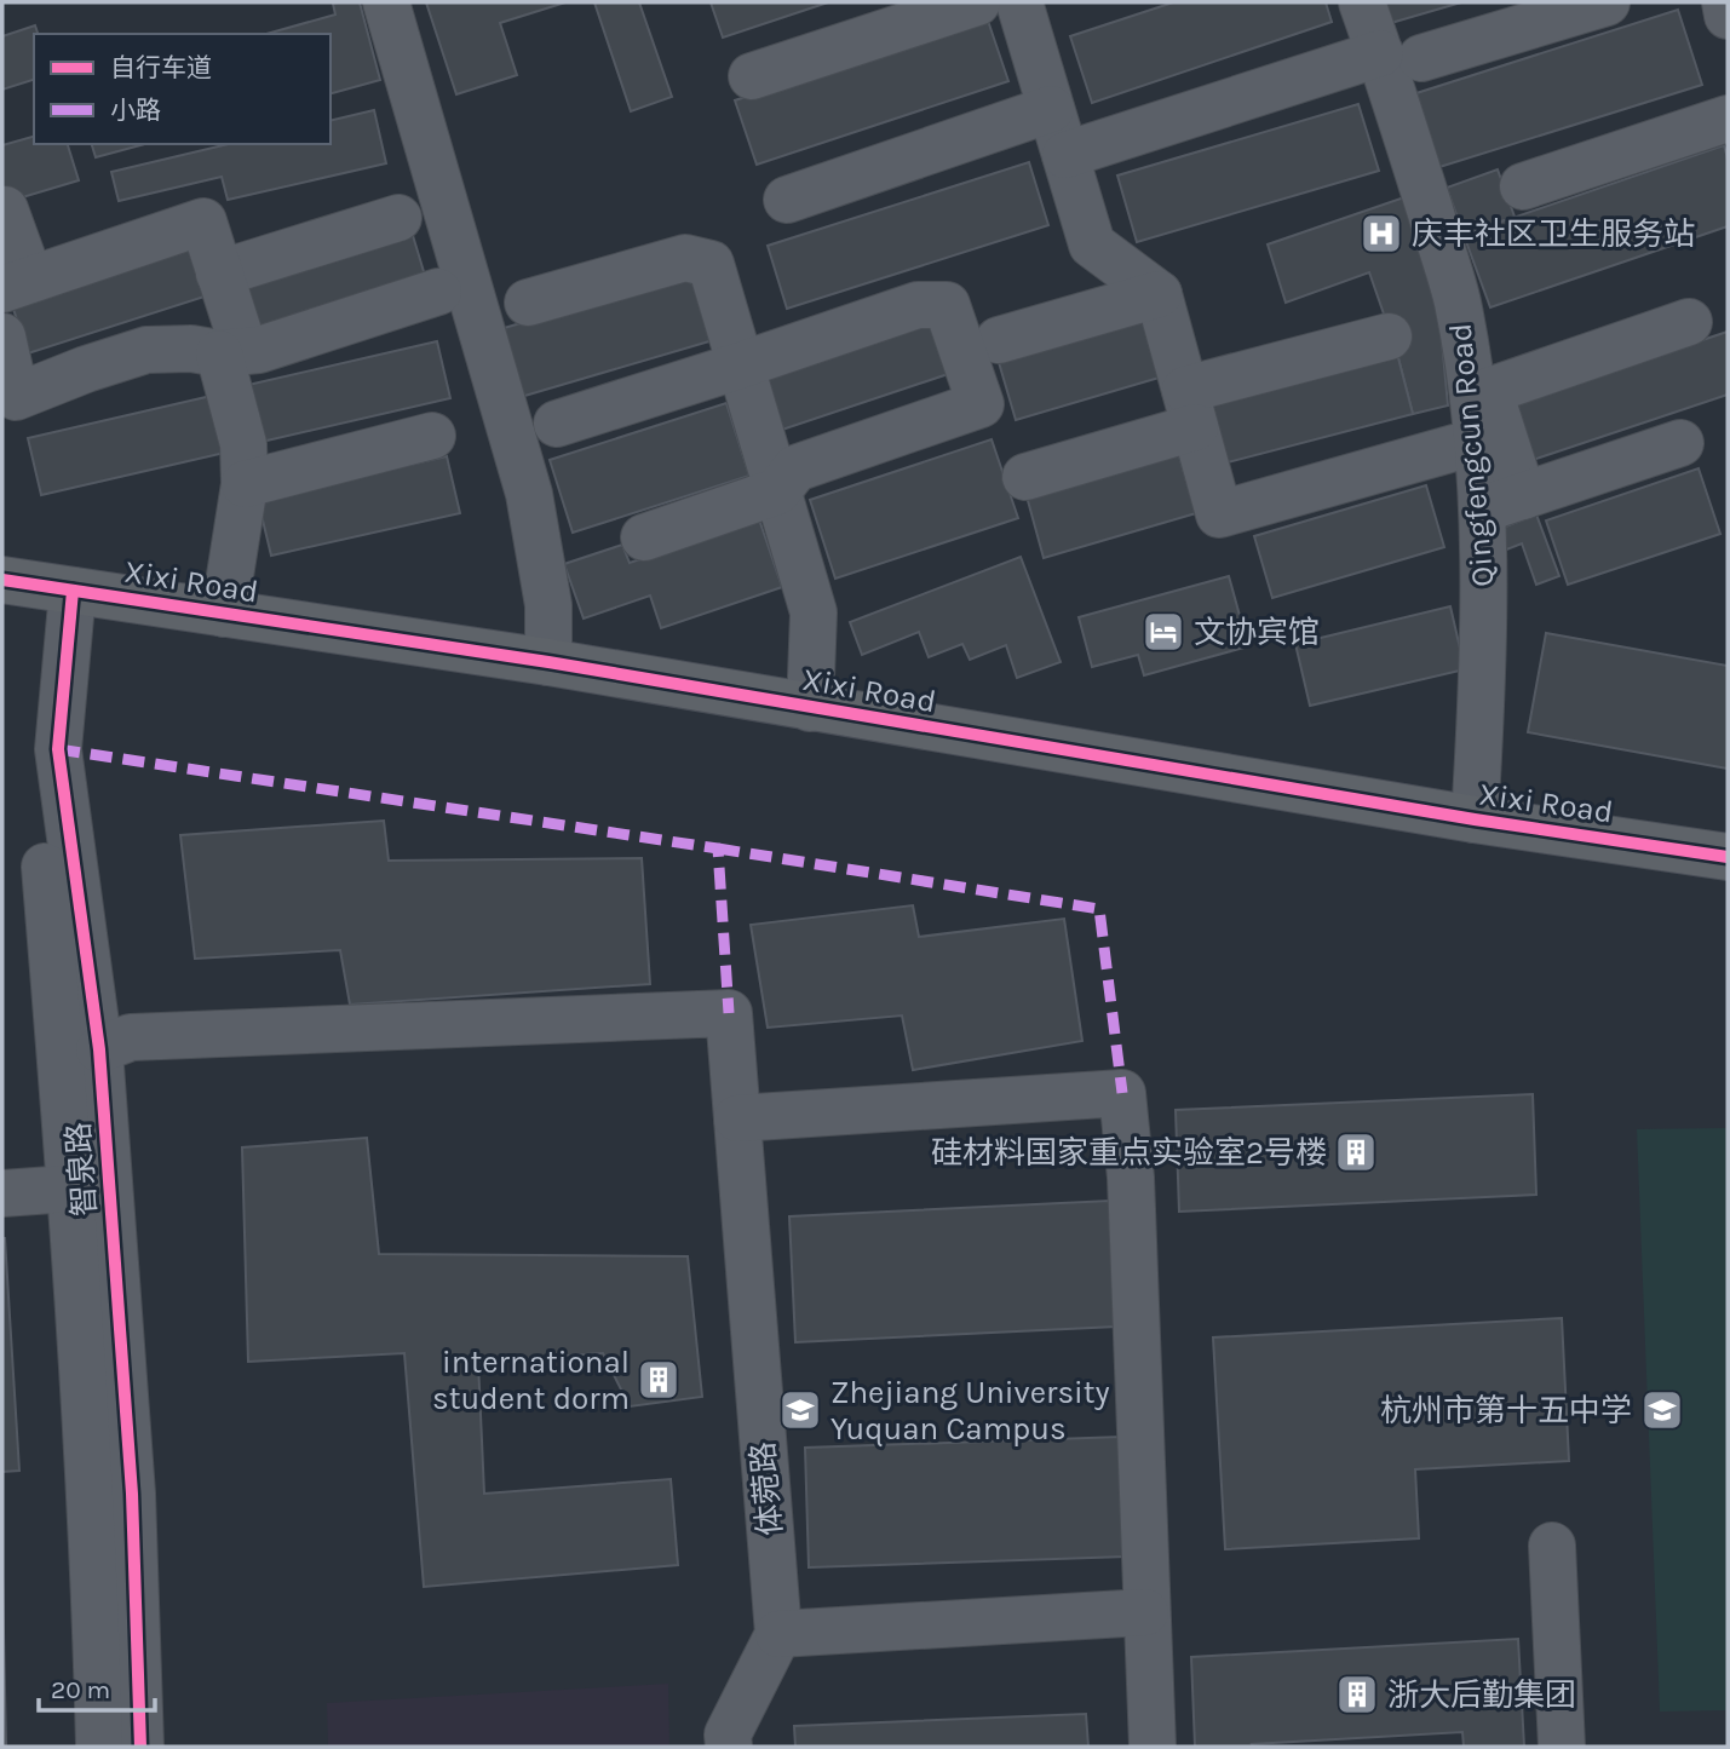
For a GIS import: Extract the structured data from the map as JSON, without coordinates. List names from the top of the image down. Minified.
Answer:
{"streets":{"main road":["Xixi Road"],"street":["Qingfengcun Road","智泉路","体菀路"]},"crossings":[["Qingfengcun Road","Xixi Road"],["Xixi Road","智泉路"],["智泉路","体菀路"]],"places":{"hospital":["庆丰社区卫生服务站"],"hotel":["文协宾馆"],"building":["硅材料国家重点实验室2号楼","international student dorm","浙大后勤集团"],"school or university":["Zhejiang University Yuquan Campus","杭州市第十五中学"]},"legend":["自行车道","小路"],"scale_bar":"20 m"}
